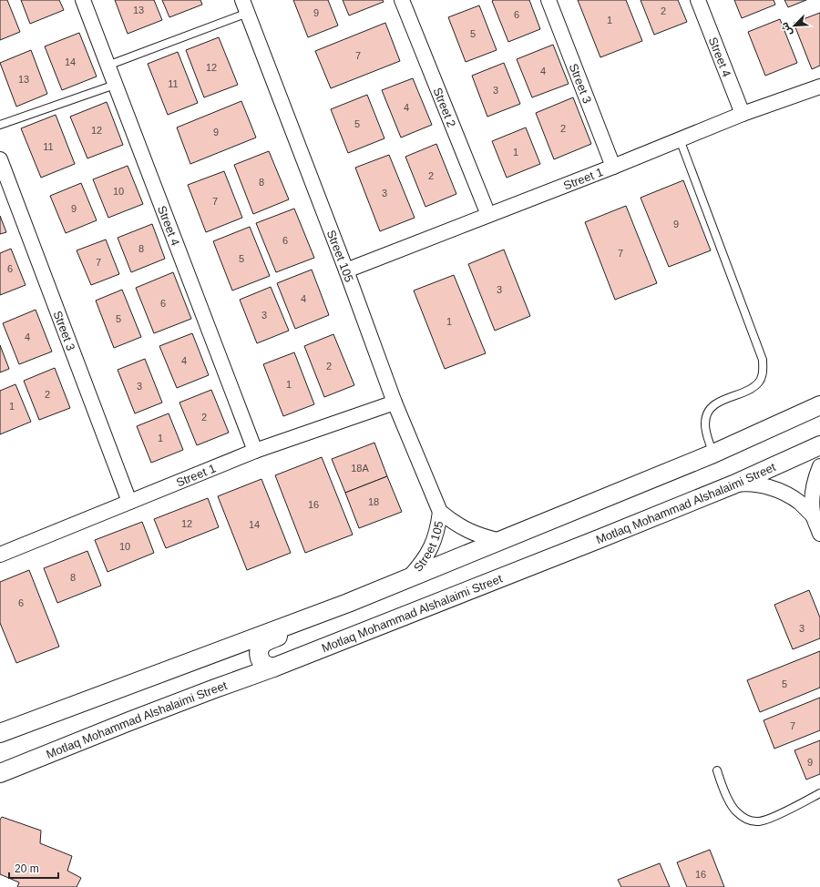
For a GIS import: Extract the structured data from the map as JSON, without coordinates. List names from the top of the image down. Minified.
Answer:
{"streets":{"street":["Street 4","Street 3","Street 2","Street 1","Street 105","Motlaq Mohammad Alshalaimi Street"]},"crossings":[["Street 4","Street 1"],["Street 3","Street 1"],["Street 2","Street 1"],["Street 1","Street 105"]],"house_numbers":["13","2","9","6","1","5","7","14","12","4","13","11","3","4","5","2","12","9","11","1","2","8","10","3","7","9","9","6","8","7","5","7","6","3","4","6","3","5","1","4","4","2","1","3","2","1","2","1","18A","18","16","12","14","10","8","6","3","5","7","9","16"],"scale_bar":"20 m","north":"bottom left"}
